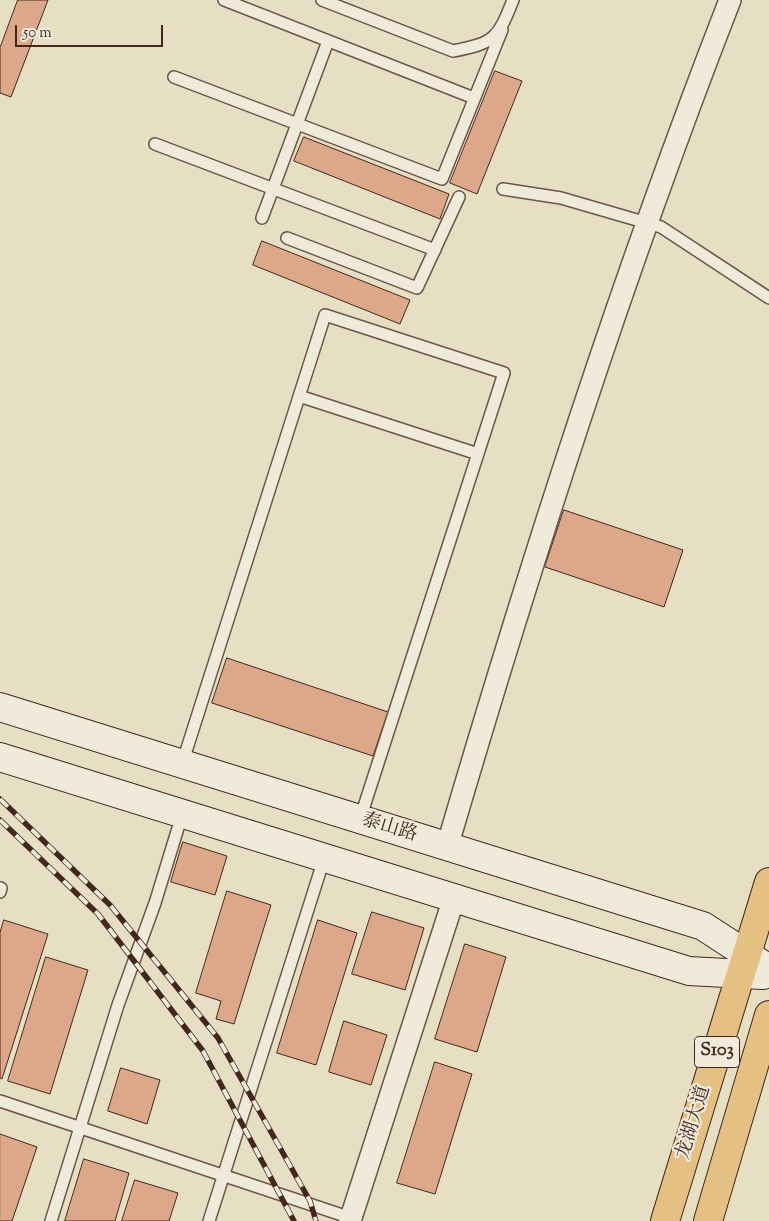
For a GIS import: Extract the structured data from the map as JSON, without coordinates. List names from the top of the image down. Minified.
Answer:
{"streets":{"highway":["S103","龙湖大道"],"street":["泰山路"]},"crossings":[["泰山路","龙湖大道"]],"scale_bar":"50 m"}
